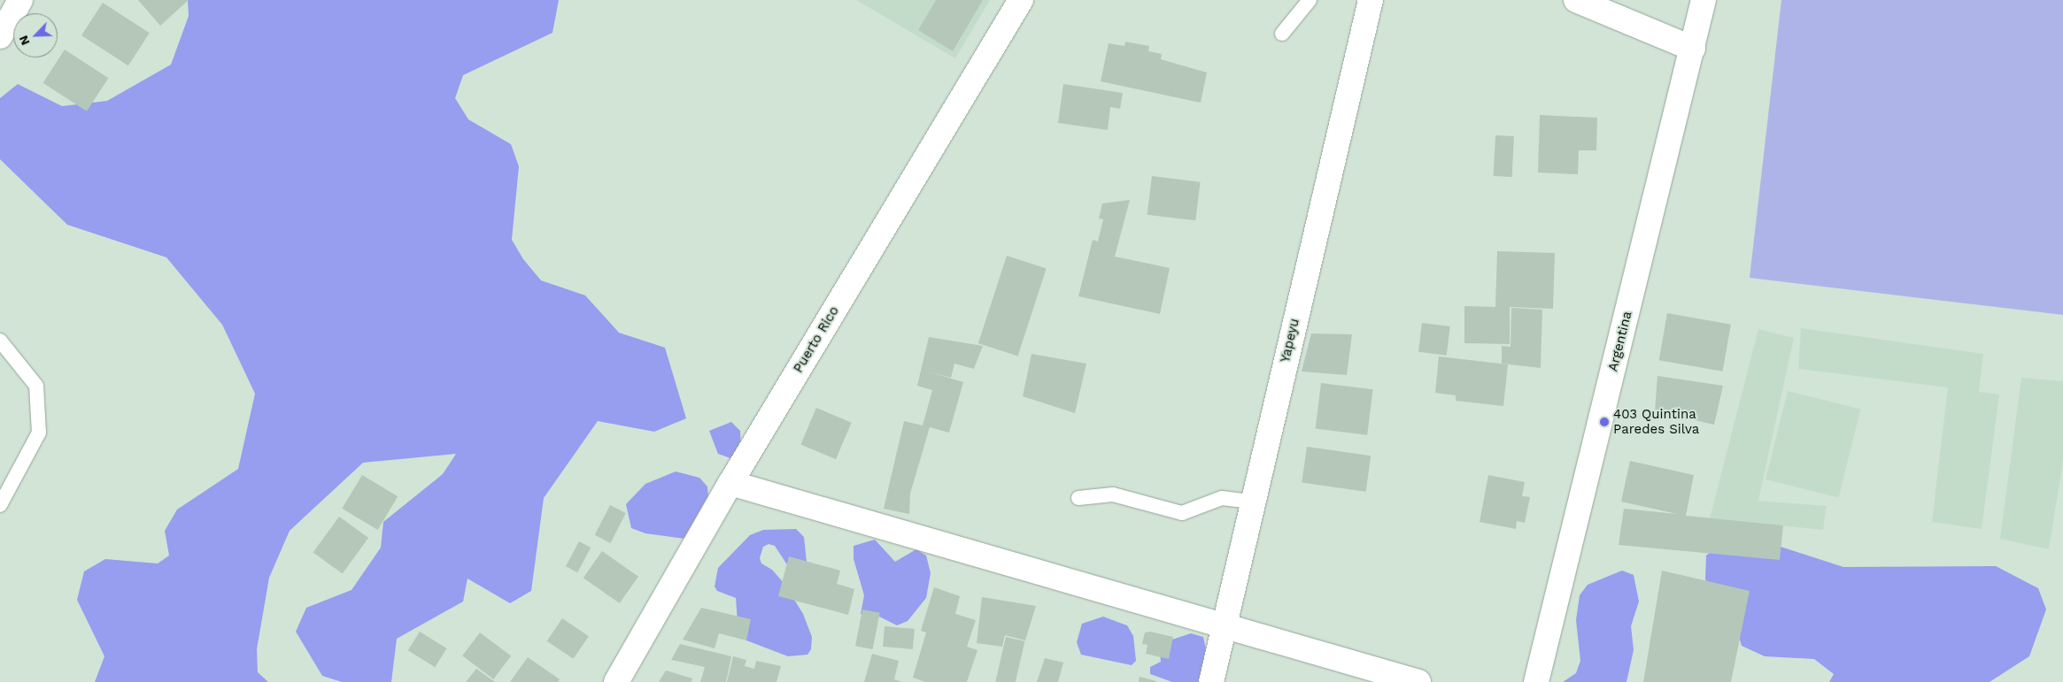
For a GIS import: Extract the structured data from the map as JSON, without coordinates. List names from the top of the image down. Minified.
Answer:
{"streets":{"street":["Puerto Rico","Yapeyu","Argentina"]},"places":["403 Quintina Paredes Silva"],"north":"bottom left"}
